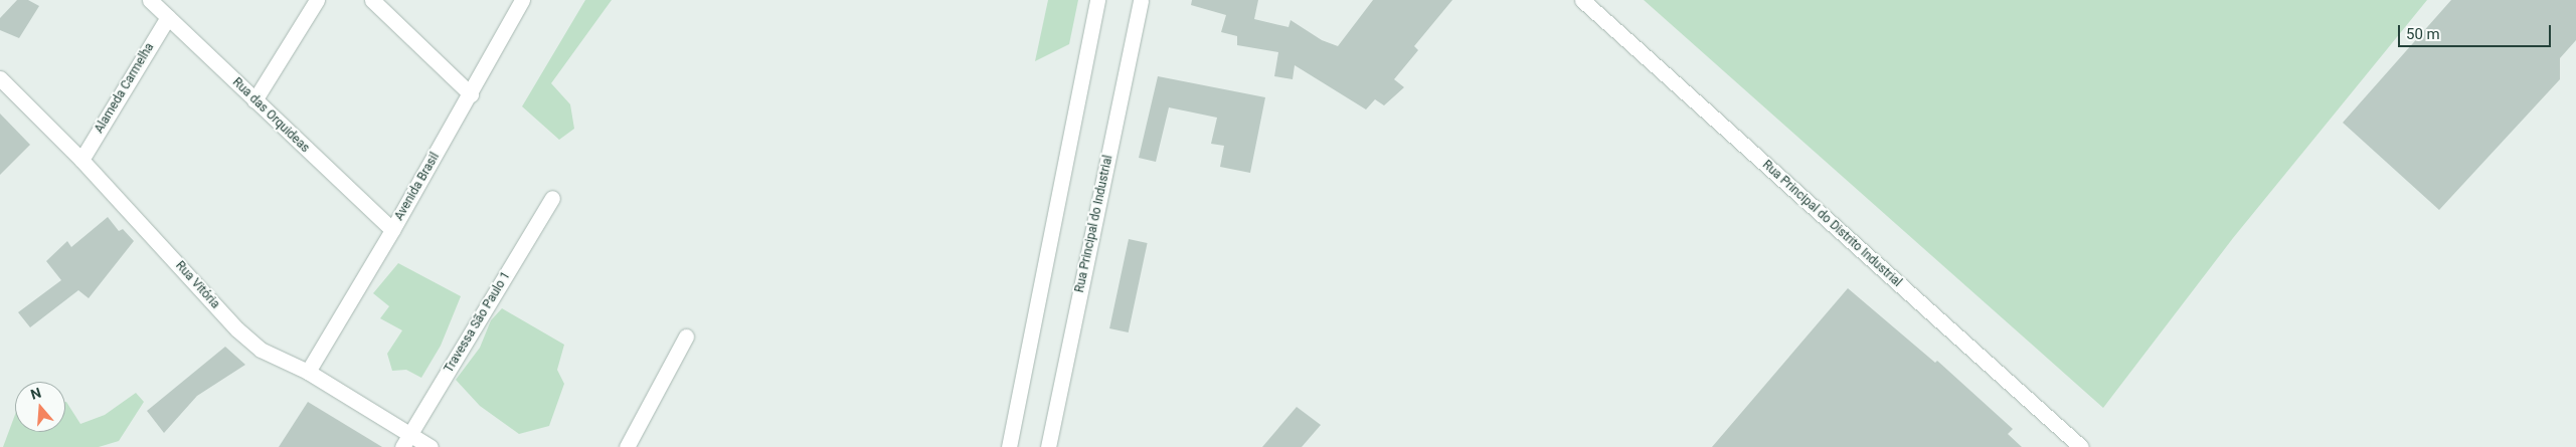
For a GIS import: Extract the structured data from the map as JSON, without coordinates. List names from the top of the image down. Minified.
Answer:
{"streets":{"street":["Alameda Carmelha","Rua das Orquideas","Avenida Brasil","Rua Principal do Industrial","Rua Principal do Distrito Industrial","Rua Vitória","Travessa São Paulo 1"]},"crossings":[["Alameda Carmelha","Rua das Orquideas"],["Alameda Carmelha","Rua Vitória"],["Rua das Orquideas","Avenida Brasil"],["Avenida Brasil","Rua Vitória"],["Rua Vitória","Travessa São Paulo 1"]],"scale_bar":"50 m","north":"top"}
